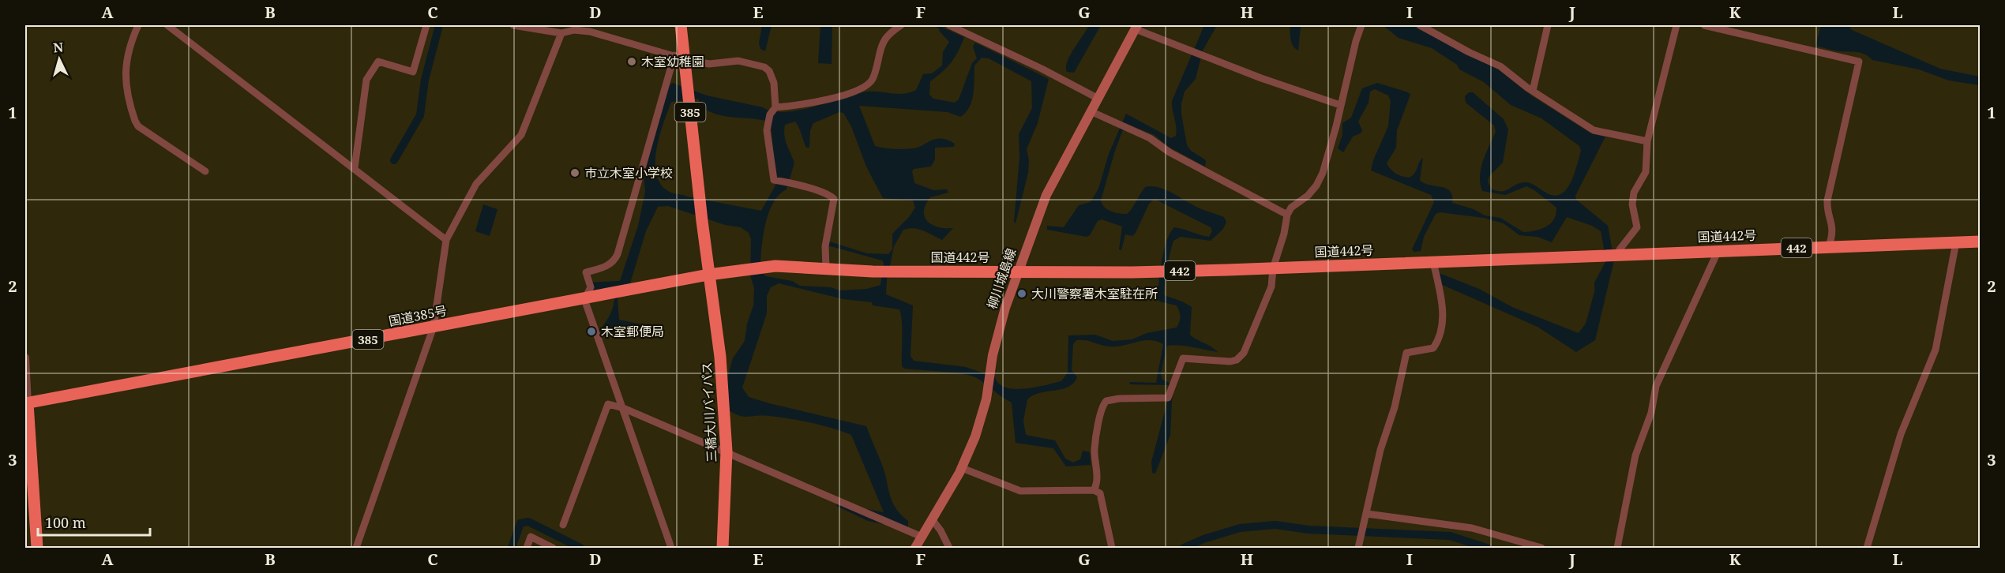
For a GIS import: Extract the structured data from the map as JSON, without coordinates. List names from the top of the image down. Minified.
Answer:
{"streets":{"highway":["385","国道442号","442","国道385号","三橋大川バイパス"],"main road":["柳川城島線"]},"crossings":[["385","国道442号"],["385","国道385号"],["385","三橋大川バイパス"],["国道442号","柳川城島線"],["国道442号","国道385号"],["国道442号","三橋大川バイパス"],["国道385号","三橋大川バイパス"]],"places":["木室幼稚園","市立木室小学校","大川警察署木室駐在所","木室郵便局"],"scale_bar":"100 m","north":"top","grid":{"columns":["A","B","C","D","E","F","G","H","I","J","K","L"],"rows":["1","2","3"]}}
